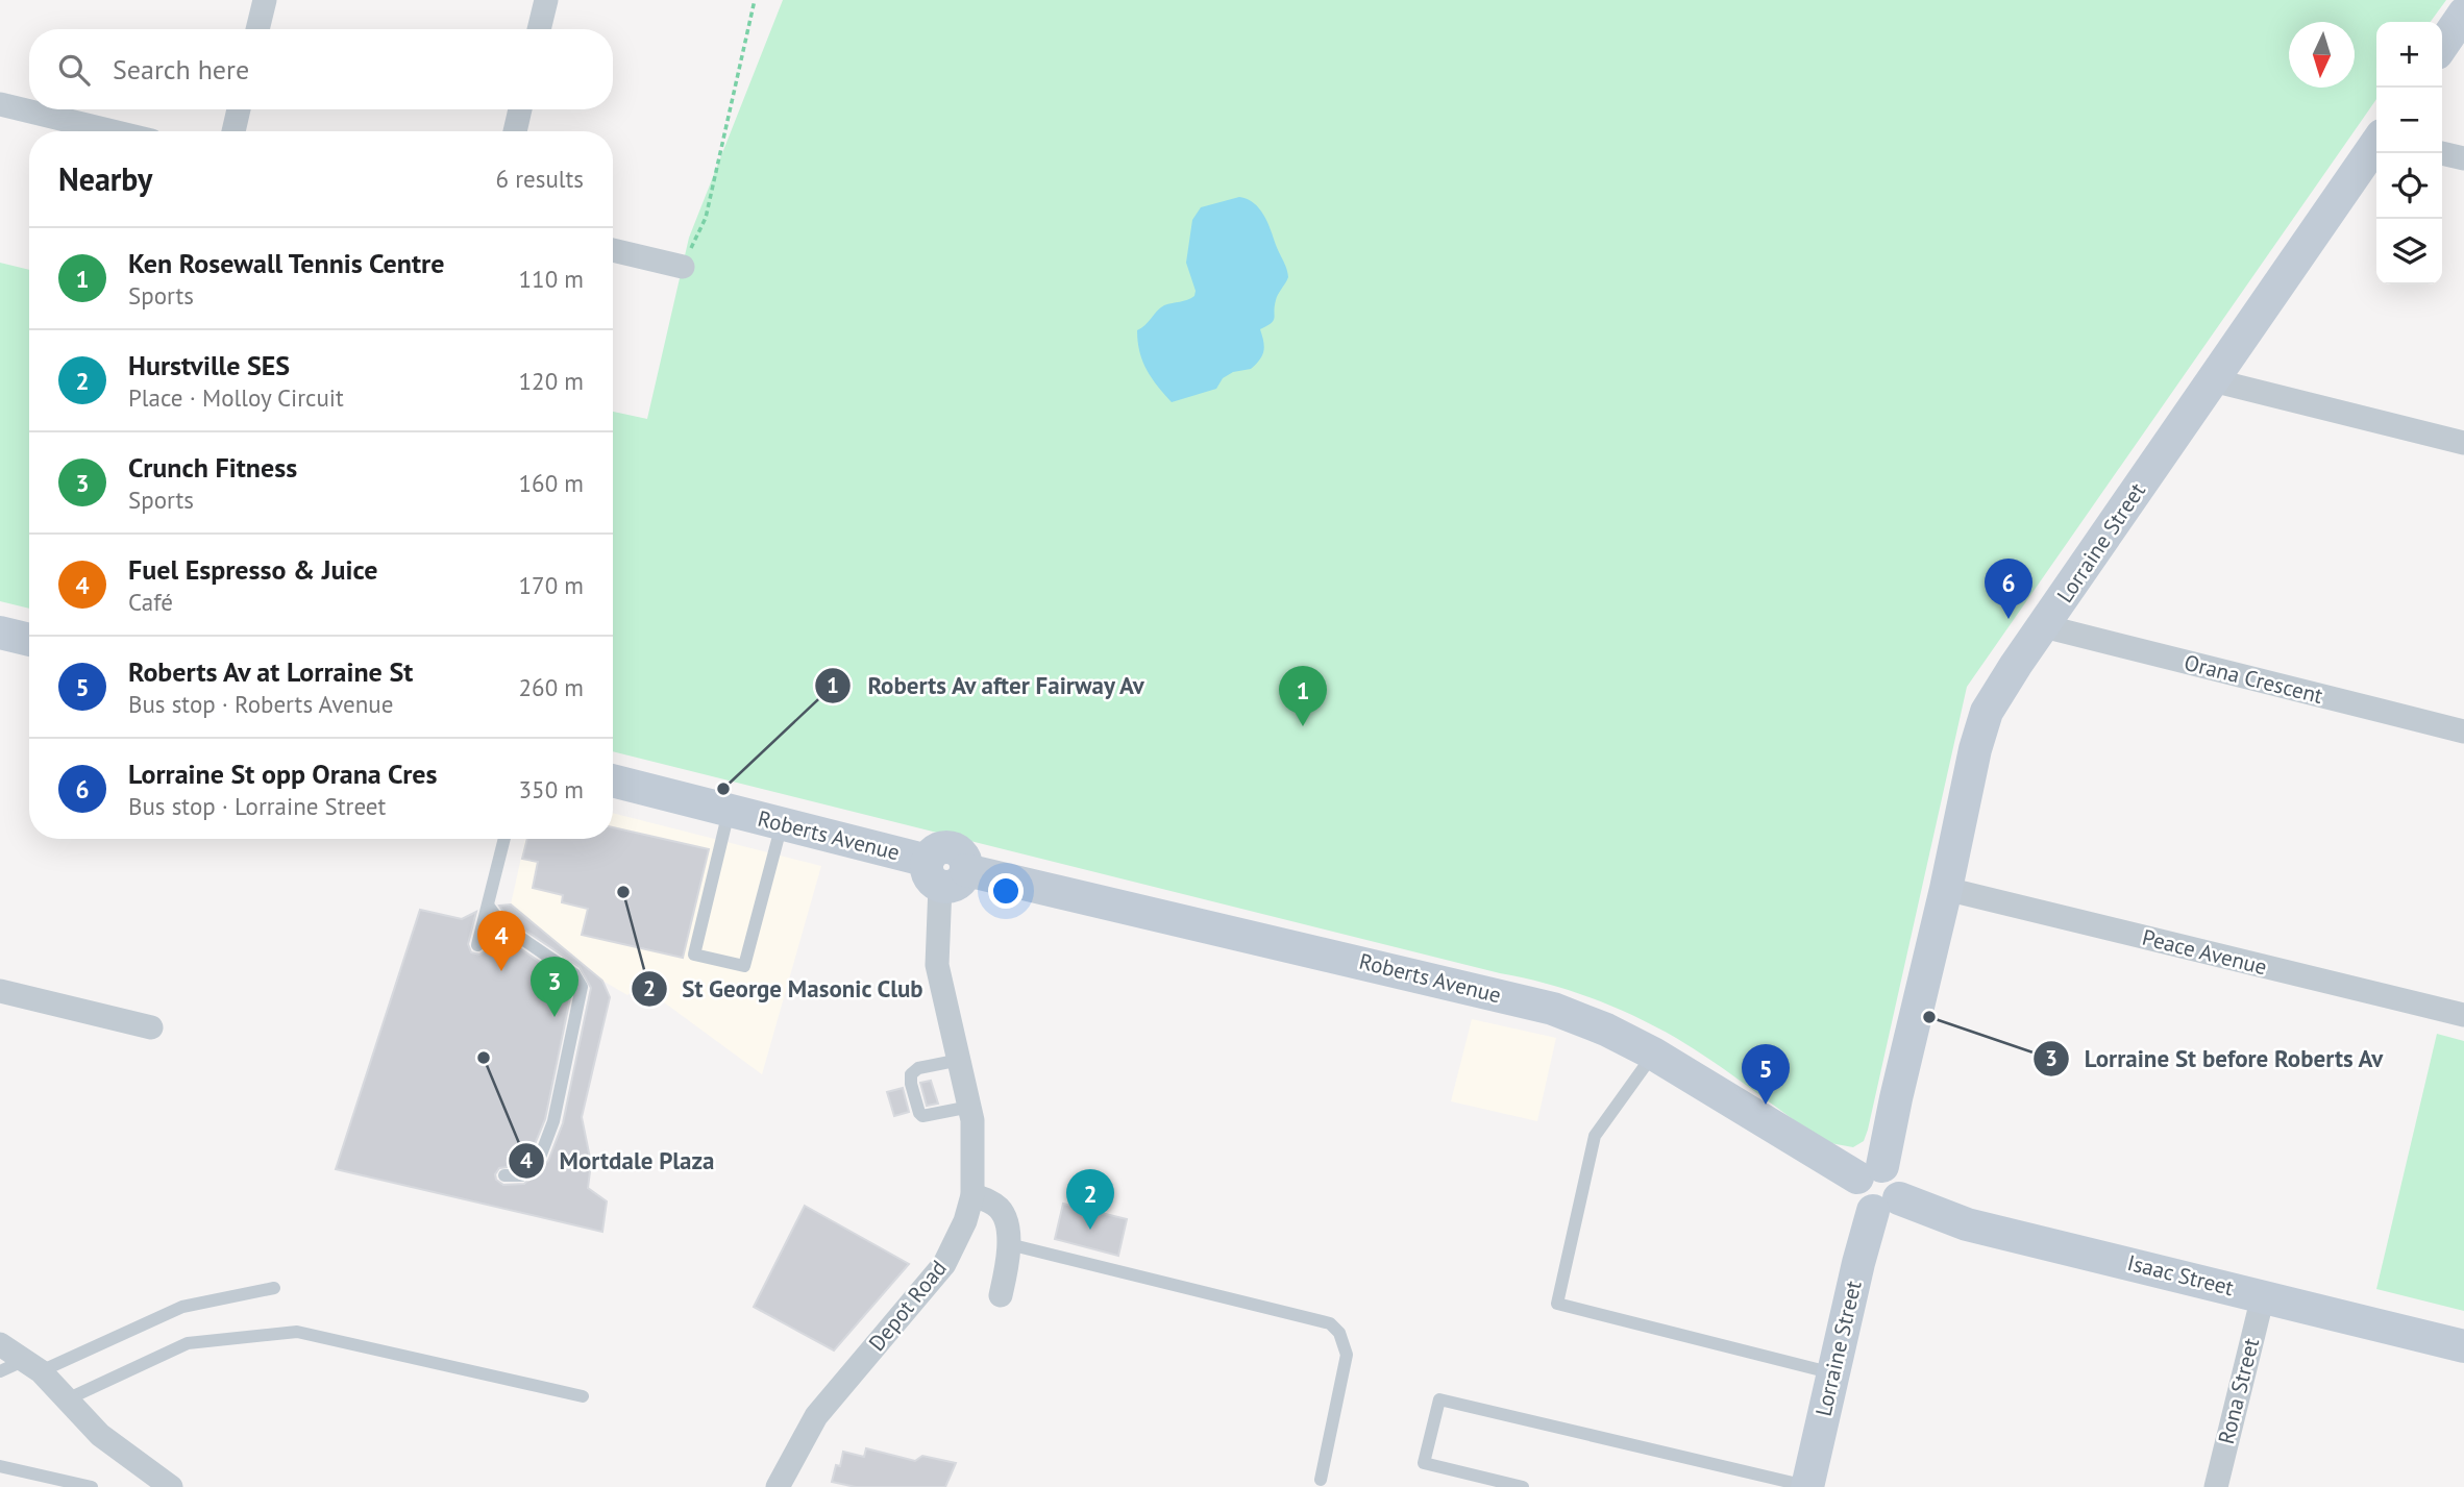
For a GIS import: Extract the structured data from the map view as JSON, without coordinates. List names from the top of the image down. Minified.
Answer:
{"streets":{"street":["Lorraine Street","Orana Crescent","Roberts Avenue","Peace Avenue","Isaac Street","Depot Road","Rona Street"]},"crossings":[["Lorraine Street","Orana Crescent"],["Lorraine Street","Roberts Avenue"],["Lorraine Street","Peace Avenue"],["Lorraine Street","Isaac Street"],["Roberts Avenue","Depot Road"],["Isaac Street","Rona Street"]],"places":["Roberts Av after Fairway Av","St George Masonic Club","Lorraine St before Roberts Av","Mortdale Plaza"],"north":"bottom","page":{"map_buttons":["+","−"],"search":"Search here","heading":["Nearby","6 results"],"list":[{"mark":"1","name":"Ken Rosewall Tennis Centre","note":"Sports","value":"110 m"},{"mark":"2","name":"Hurstville SES","note":"Place · Molloy Circuit","value":"120 m"},{"mark":"3","name":"Crunch Fitness","note":"Sports","value":"160 m"},{"mark":"4","name":"Fuel Espresso & Juice","note":"Café","value":"170 m"},{"mark":"5","name":"Roberts Av at Lorraine St","note":"Bus stop · Roberts Avenue","value":"260 m"},{"mark":"6","name":"Lorraine St opp Orana Cres","note":"Bus stop · Lorraine Street","value":"350 m"}],"pins":["6","1","4","3","5","2"]}}
